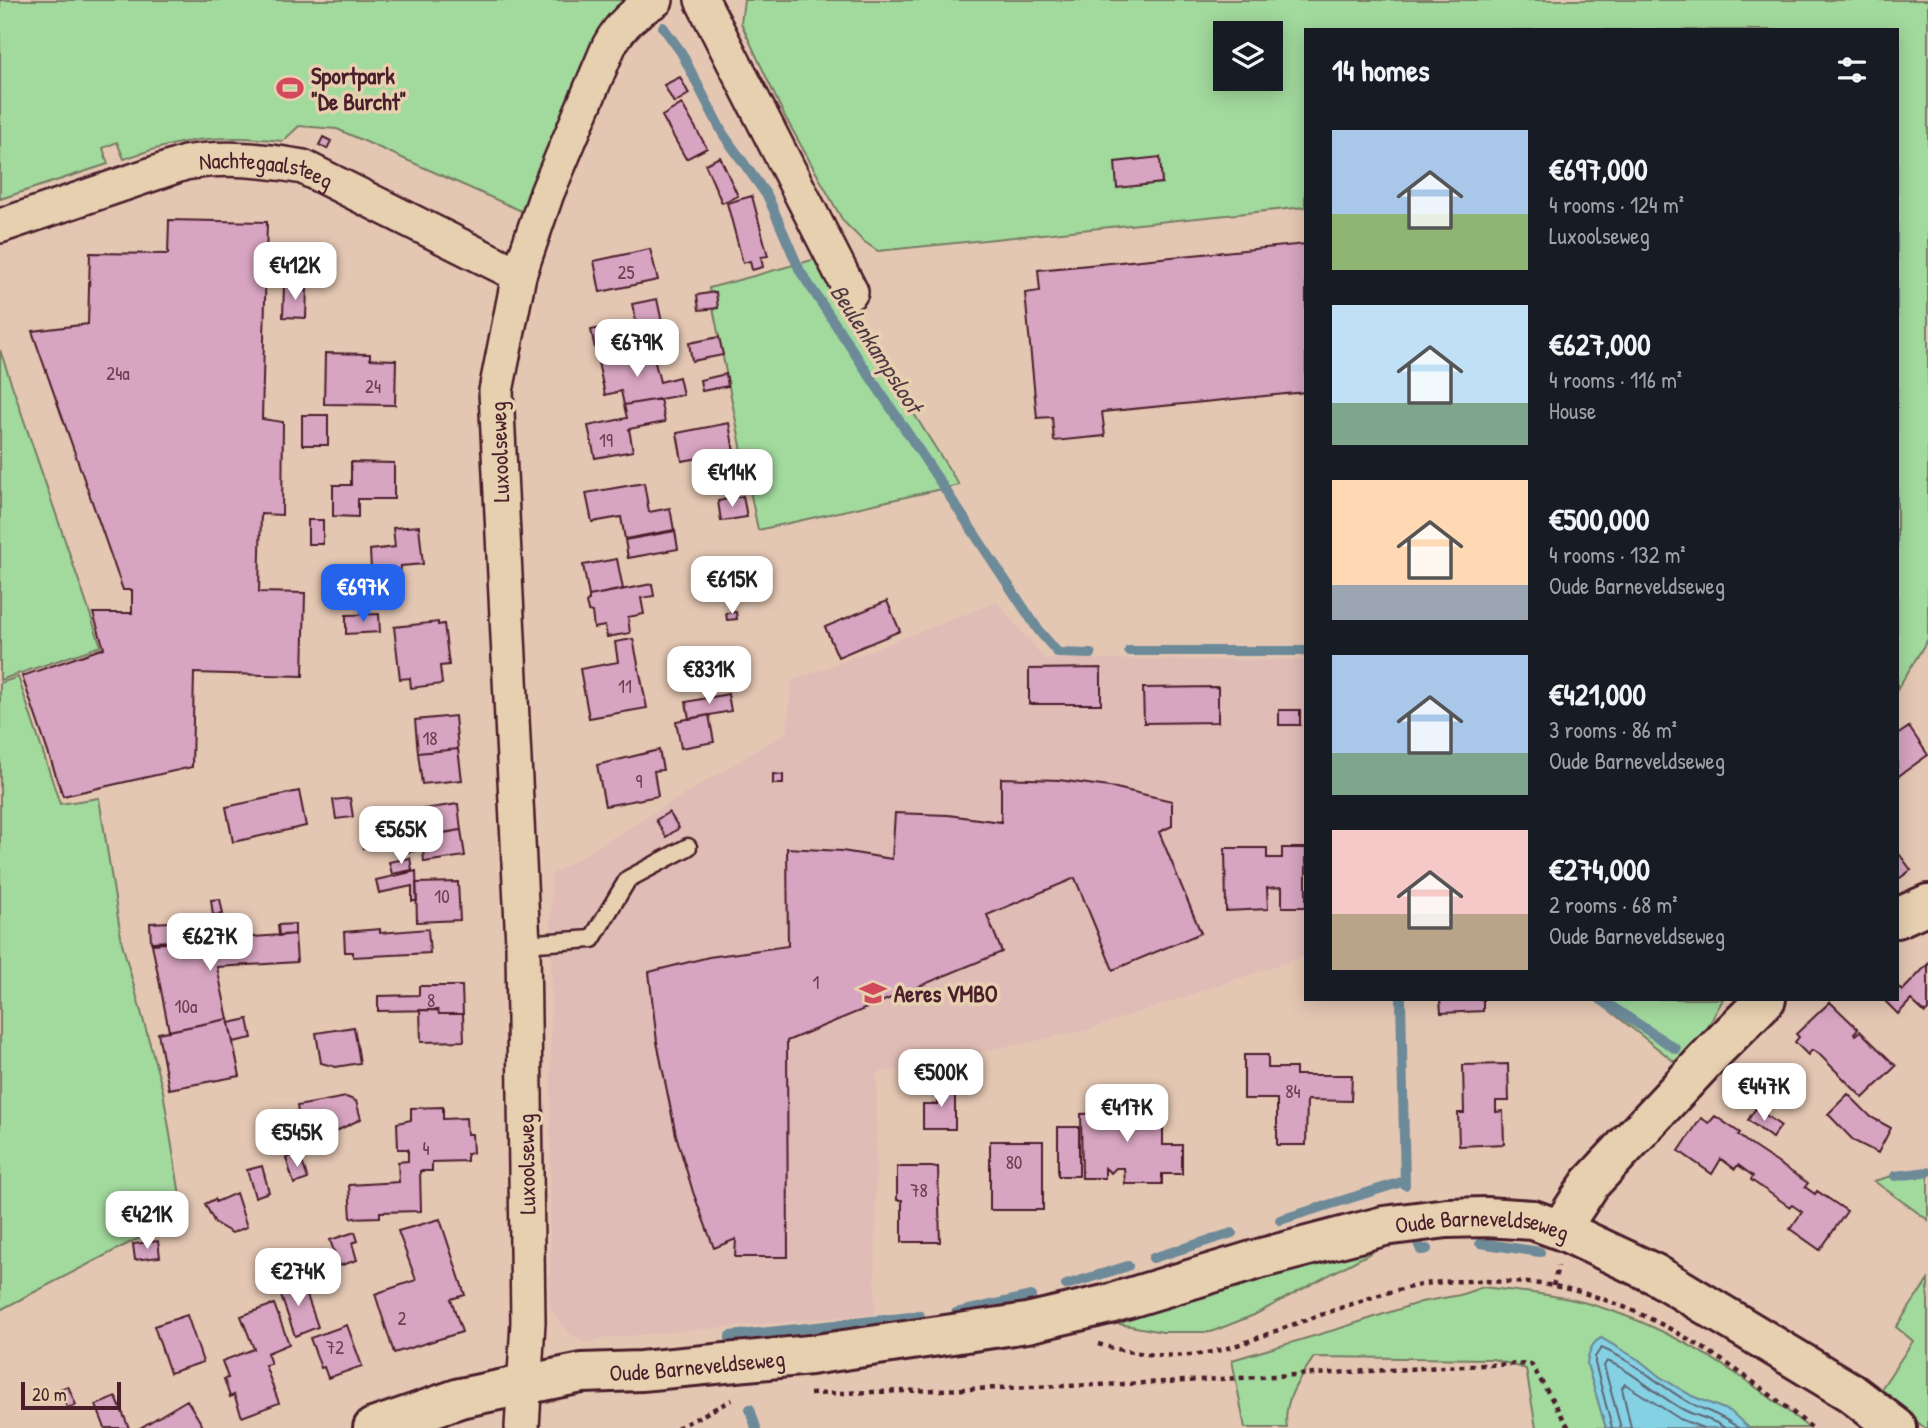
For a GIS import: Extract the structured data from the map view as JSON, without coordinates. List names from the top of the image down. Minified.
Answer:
{"streets":{"street":["Nachtegaalsteeg","Luxoolseweg","Oude Barneveldseweg"]},"crossings":[["Nachtegaalsteeg","Luxoolseweg"],["Luxoolseweg","Oude Barneveldseweg"]],"water":["Beulenkampsloot"],"places":{"sports":["Sportpark \"De Burcht\""],"school or university":["Aeres VMBO"]},"house_numbers":["25","24a","24","19","11","18","9","10","1","8","10a","84","4","80","78","2","72"],"scale_bar":"20 m","page":{"heading":"14 homes","list":[{"name":"€697,000","note":"4 rooms · 124 m² · Luxoolseweg"},{"name":"€627,000","note":"4 rooms · 116 m² · House"},{"name":"€500,000","note":"4 rooms · 132 m² · Oude Barneveldseweg"},{"name":"€421,000","note":"3 rooms · 86 m² · Oude Barneveldseweg"},{"name":"€274,000","note":"2 rooms · 68 m² · Oude Barneveldseweg"}],"price":["€412K","€679K","€414K","€615K","€697K","€831K","€565K","€627K","€500K","€447K","€417K","€545K","€421K","€274K"],"scale":"20 m"}}
